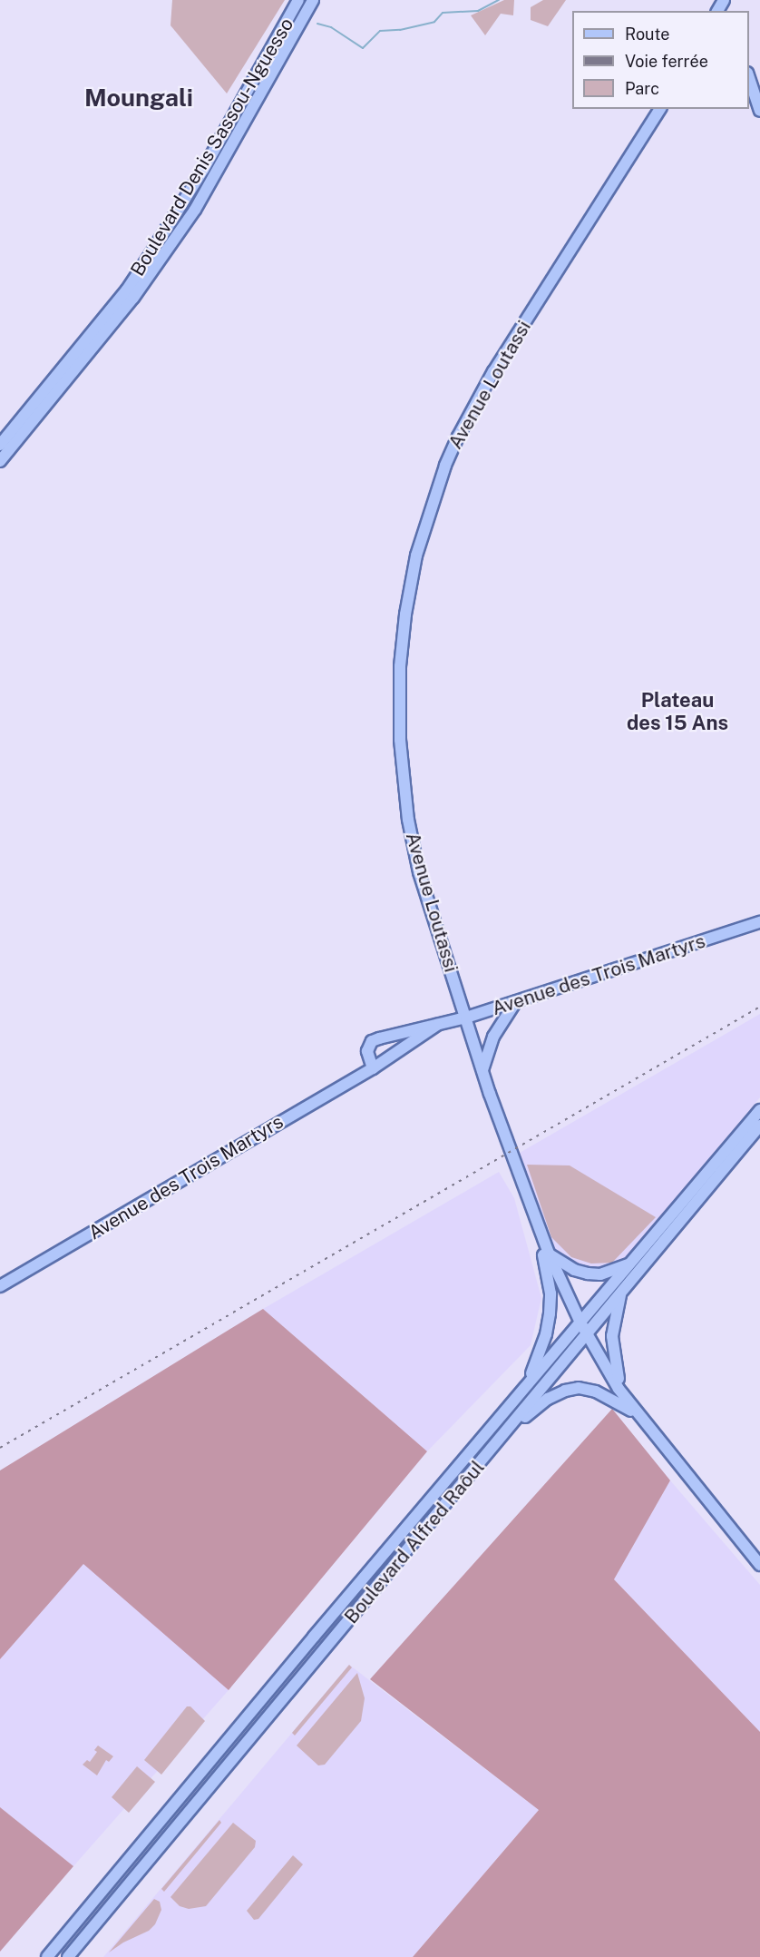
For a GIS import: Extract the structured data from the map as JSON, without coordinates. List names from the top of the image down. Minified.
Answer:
{"streets":{"main road":["Boulevard Denis Sassou-Nguesso","Avenue Loutassi","Avenue des Trois Martyrs","Boulevard Alfred Raôul"]},"crossings":[["Avenue Loutassi","Avenue des Trois Martyrs"],["Avenue Loutassi","Boulevard Alfred Raôul"]],"districts":["Moungali","Plateau des 15 Ans"],"legend":["Route","Voie ferrée","Parc"]}
